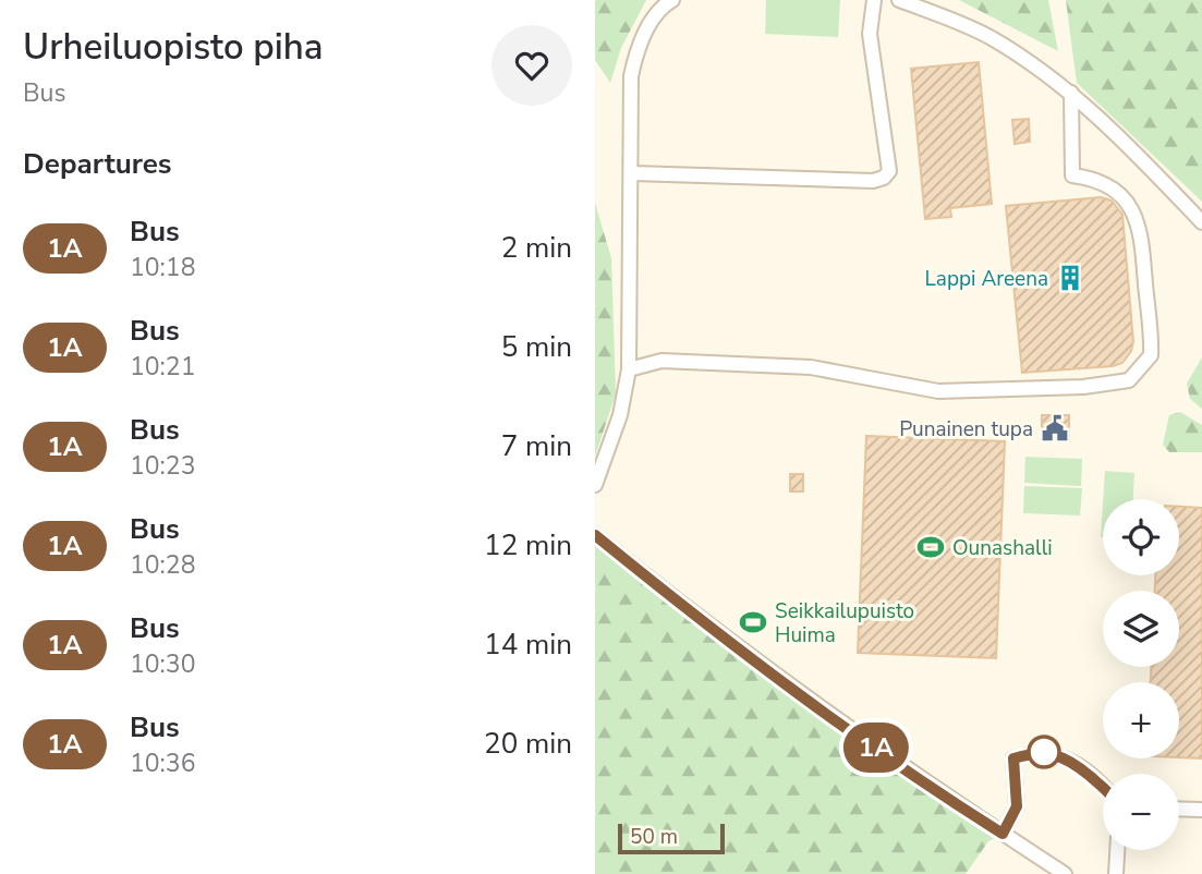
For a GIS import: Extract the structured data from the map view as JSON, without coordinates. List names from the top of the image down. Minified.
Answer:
{"places":{"building":["Lappi Areena"],"public building":["Punainen tupa"],"sports":["Ounashalli","Seikkailupuisto Huima"]},"lines":["bus line 1A"],"scale_bar":"50 m","page":{"heading":[["Urheiluopisto piha","Bus"],"Departures"],"on_map":"1A","list":[{"mark":"1A","name":"Bus","note":"10:18","value":"2 min"},{"mark":"1A","name":"Bus","note":"10:21","value":"5 min"},{"mark":"1A","name":"Bus","note":"10:23","value":"7 min"},{"mark":"1A","name":"Bus","note":"10:28","value":"12 min"},{"mark":"1A","name":"Bus","note":"10:30","value":"14 min"},{"mark":"1A","name":"Bus","note":"10:36","value":"20 min"}],"map_buttons":["+","−"],"scale":"50 m"}}
